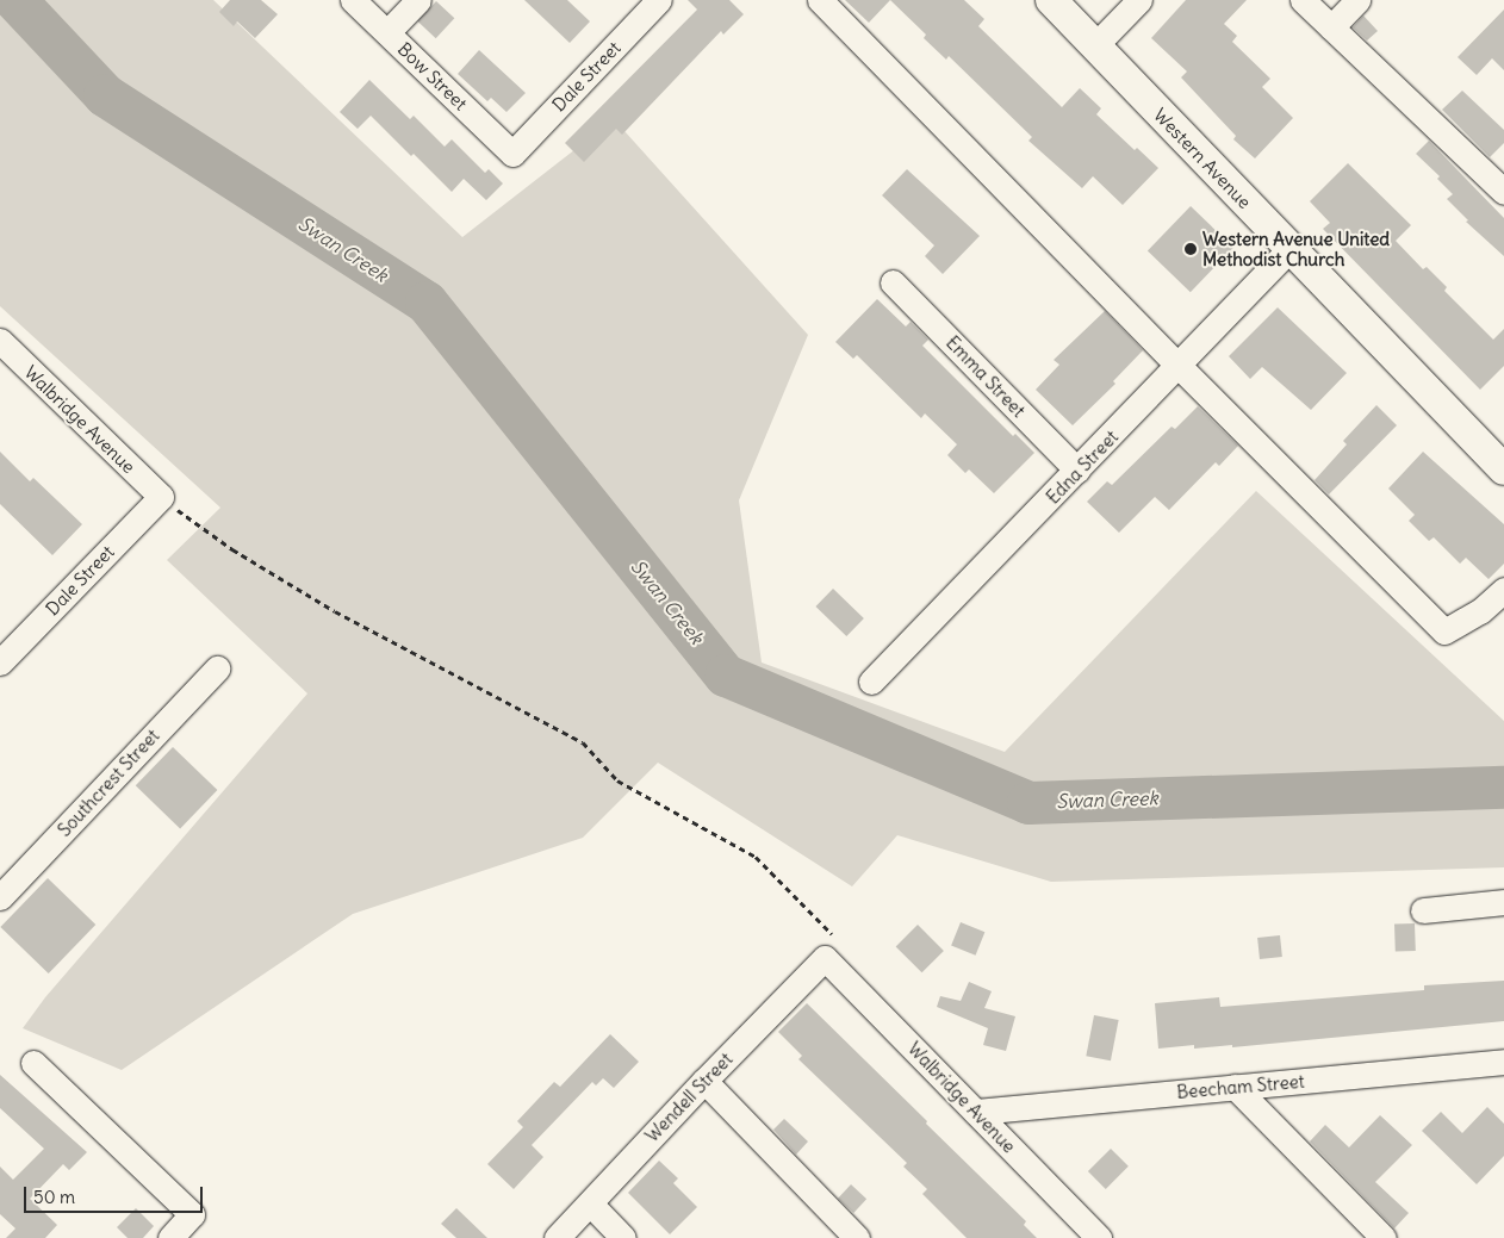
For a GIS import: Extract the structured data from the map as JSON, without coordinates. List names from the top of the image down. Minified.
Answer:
{"streets":{"main road":["Western Avenue"],"street":["Bow Street","Dale Street","Emma Street","Walbridge Avenue","Edna Street","Southcrest Street","Beecham Street","Wendell Street"]},"crossings":[["Bow Street","Dale Street"],["Dale Street","Walbridge Avenue"],["Western Avenue","Edna Street"],["Emma Street","Edna Street"],["Walbridge Avenue","Beecham Street"],["Walbridge Avenue","Wendell Street"]],"water":["Swan Creek"],"places":["Western Avenue United Methodist Church"],"scale_bar":"50 m"}
